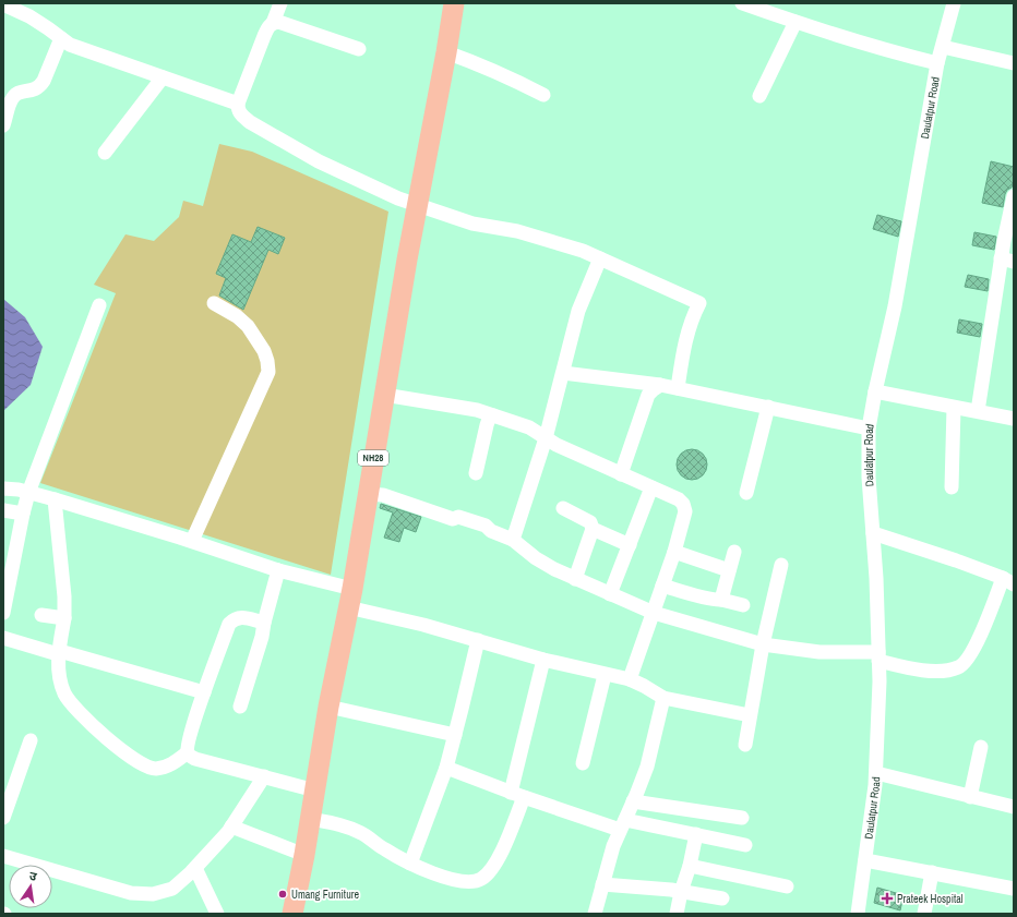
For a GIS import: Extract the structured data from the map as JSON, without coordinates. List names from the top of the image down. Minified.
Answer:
{"streets":{"highway":["NH28"],"street":["Daulatpur Road"]},"places":{"other":["Umang Furniture"],"health":["Prateek Hospital"]},"north":"top"}
